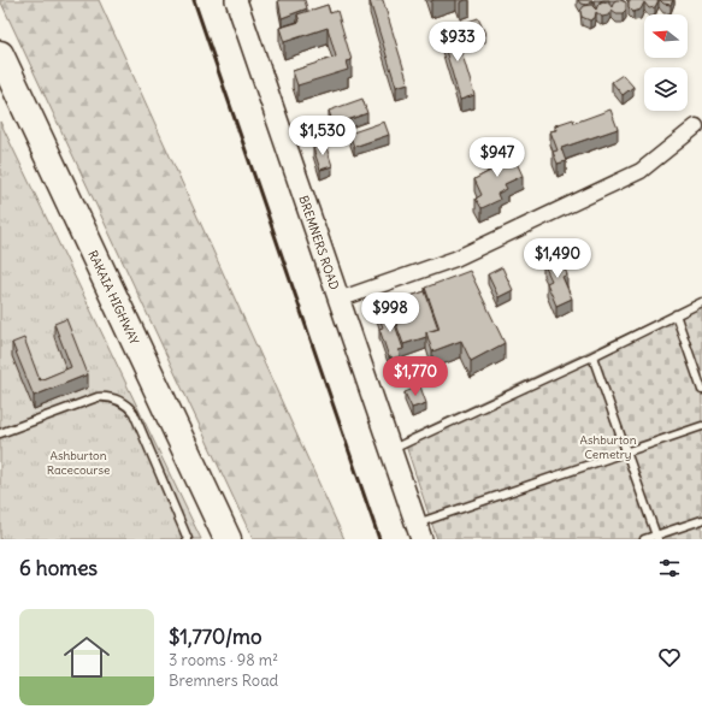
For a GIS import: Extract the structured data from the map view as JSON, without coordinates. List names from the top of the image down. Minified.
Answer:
{"streets":{"highway":["RAKAIA HIGHWAY"],"street":["BREMNERS ROAD"]},"parks":["Ashburton Cemetry","Ashburton Racecourse"],"north":"left","page":{"price":["$933","$1,530","$947","$1,490","$998","$1,770"],"heading":"6 homes","list":[{"name":"$1,770/mo","note":"3 rooms · 98 m² · Bremners Road"}]}}
